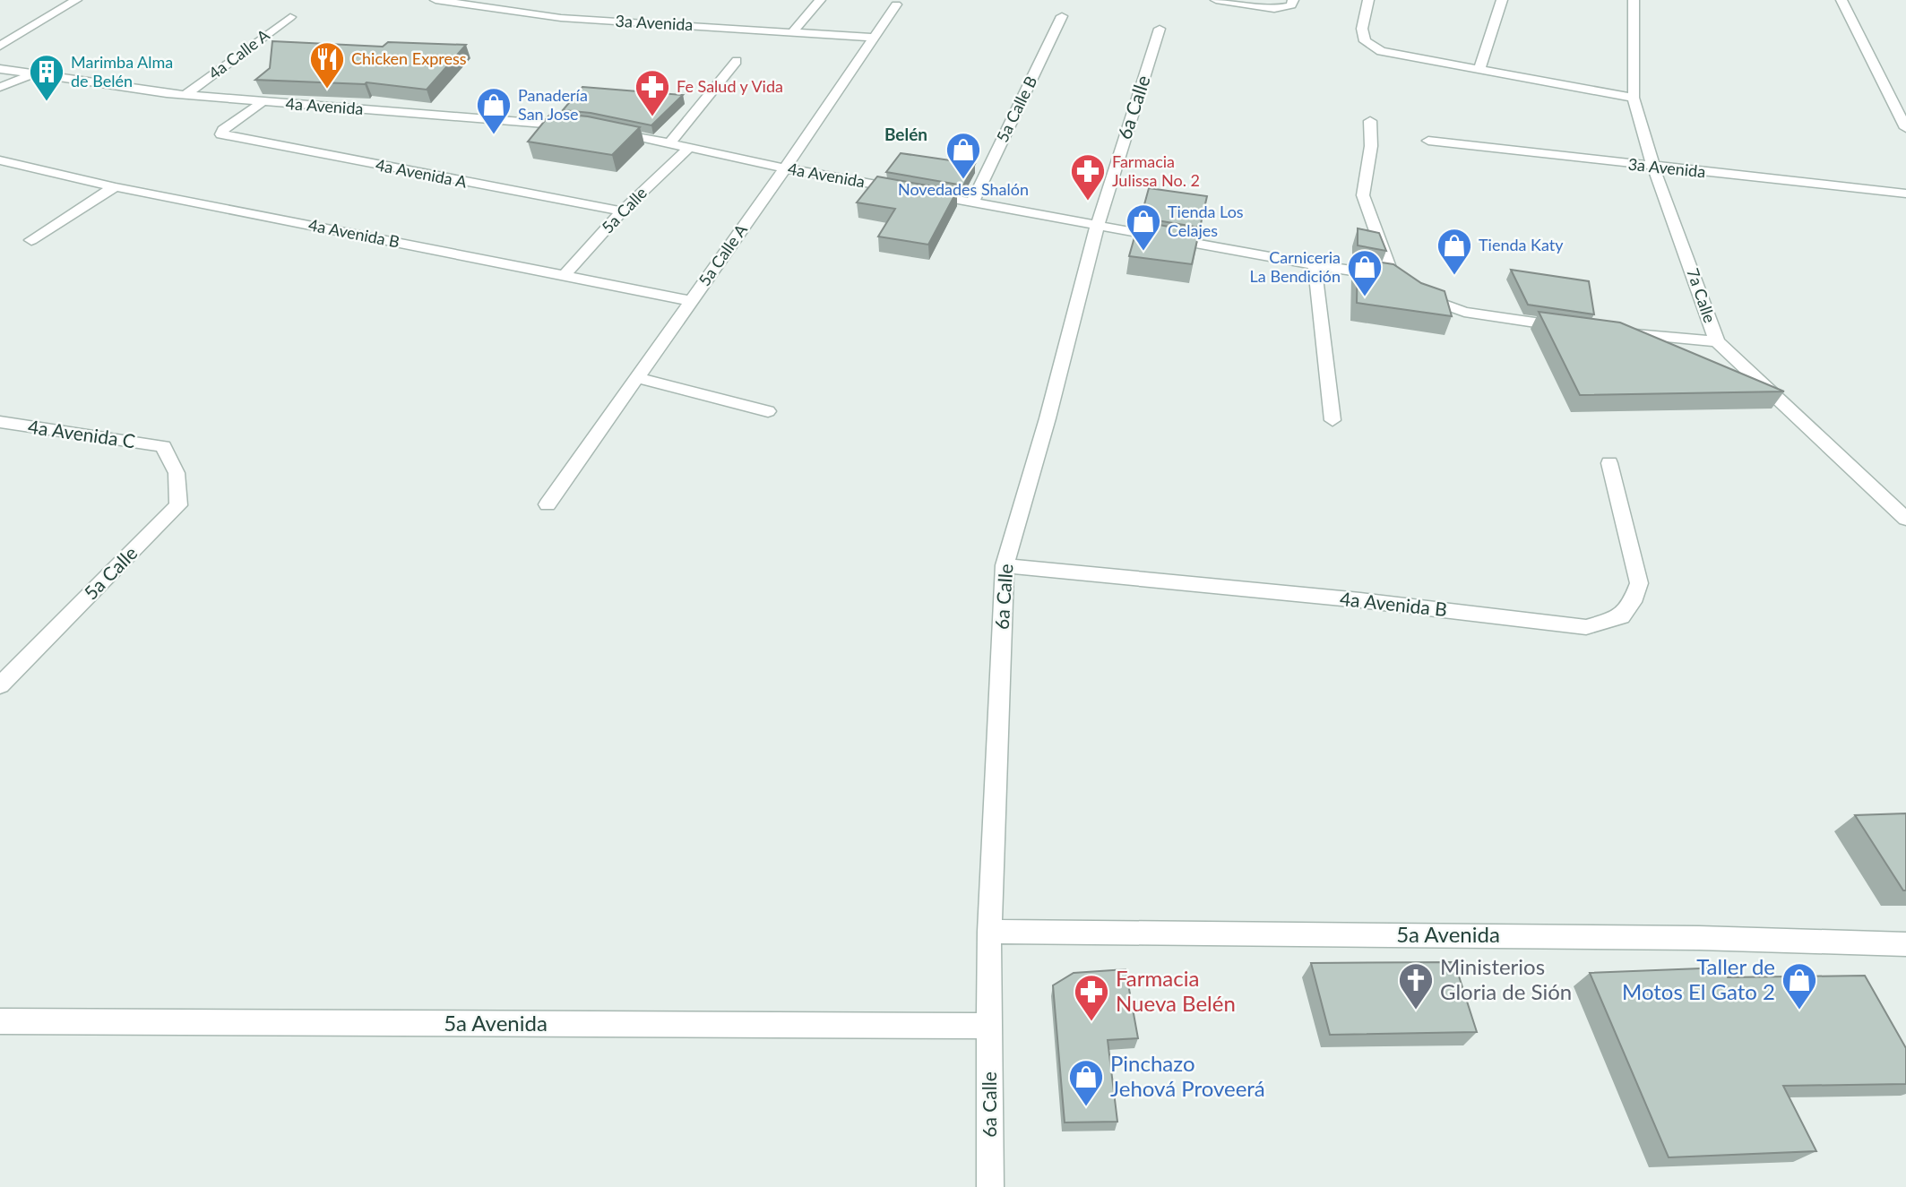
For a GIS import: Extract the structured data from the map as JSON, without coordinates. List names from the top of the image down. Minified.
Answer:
{"streets":{"street":["3a Avenida","4a Calle A","4a Avenida","6a Calle","5a Calle B","4a Avenida A","5a Calle","4a Avenida B","5a Calle A","7a Calle","4a Avenida C","5a Avenida"]},"crossings":[["3a Avenida","5a Calle A"],["3a Avenida","7a Calle"],["4a Calle A","4a Avenida"],["4a Avenida","6a Calle"],["4a Avenida","5a Calle B"],["4a Avenida","4a Avenida A"],["4a Avenida","5a Calle"],["4a Avenida","5a Calle A"],["6a Calle","4a Avenida B"],["6a Calle","5a Avenida"],["4a Avenida A","5a Calle"],["5a Calle","4a Avenida B"],["5a Calle","4a Avenida C"],["4a Avenida B","5a Calle A"]],"districts":["Belén"],"places":{"restaurant":["Chicken Express"],"building":["Marimba Alma de Belén"],"pharmacy":["Fe Salud y Vida","Farmacia Julissa No. 2","Farmacia Nueva Belén"],"shop":["Panadería San Jose","Novedades Shalón","Tienda Los Celajes","Tienda Katy","Carniceria La Bendición","Taller de Motos El Gato 2","Pinchazo Jehová Proveerá"],"church":["Ministerios Gloria de Sión"]}}
